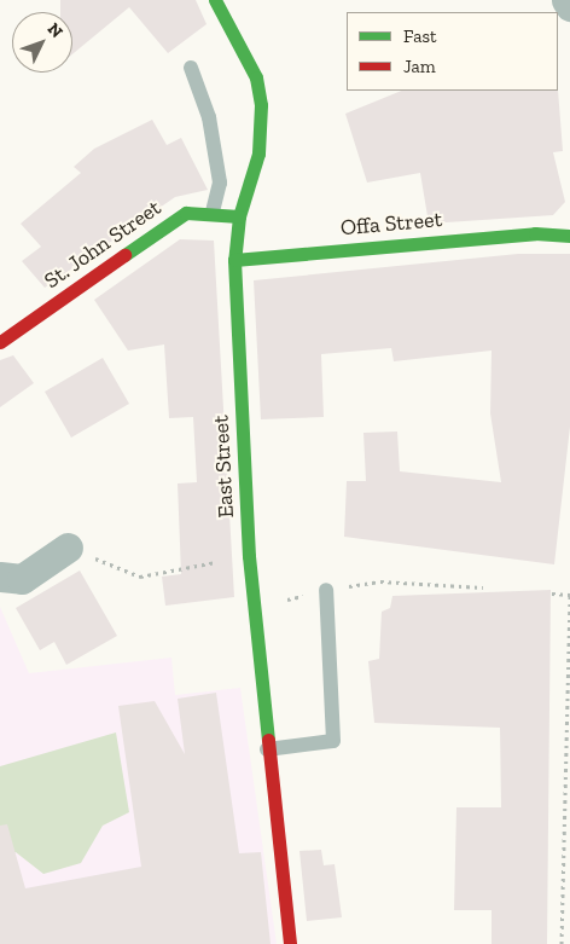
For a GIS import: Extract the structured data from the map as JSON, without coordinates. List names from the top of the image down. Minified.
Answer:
{"streets":{"street":["Offa Street","St. John Street","East Street"]},"crossings":[["Offa Street","East Street"],["St. John Street","East Street"]],"legend":["Fast","Jam"],"north":"top right"}
